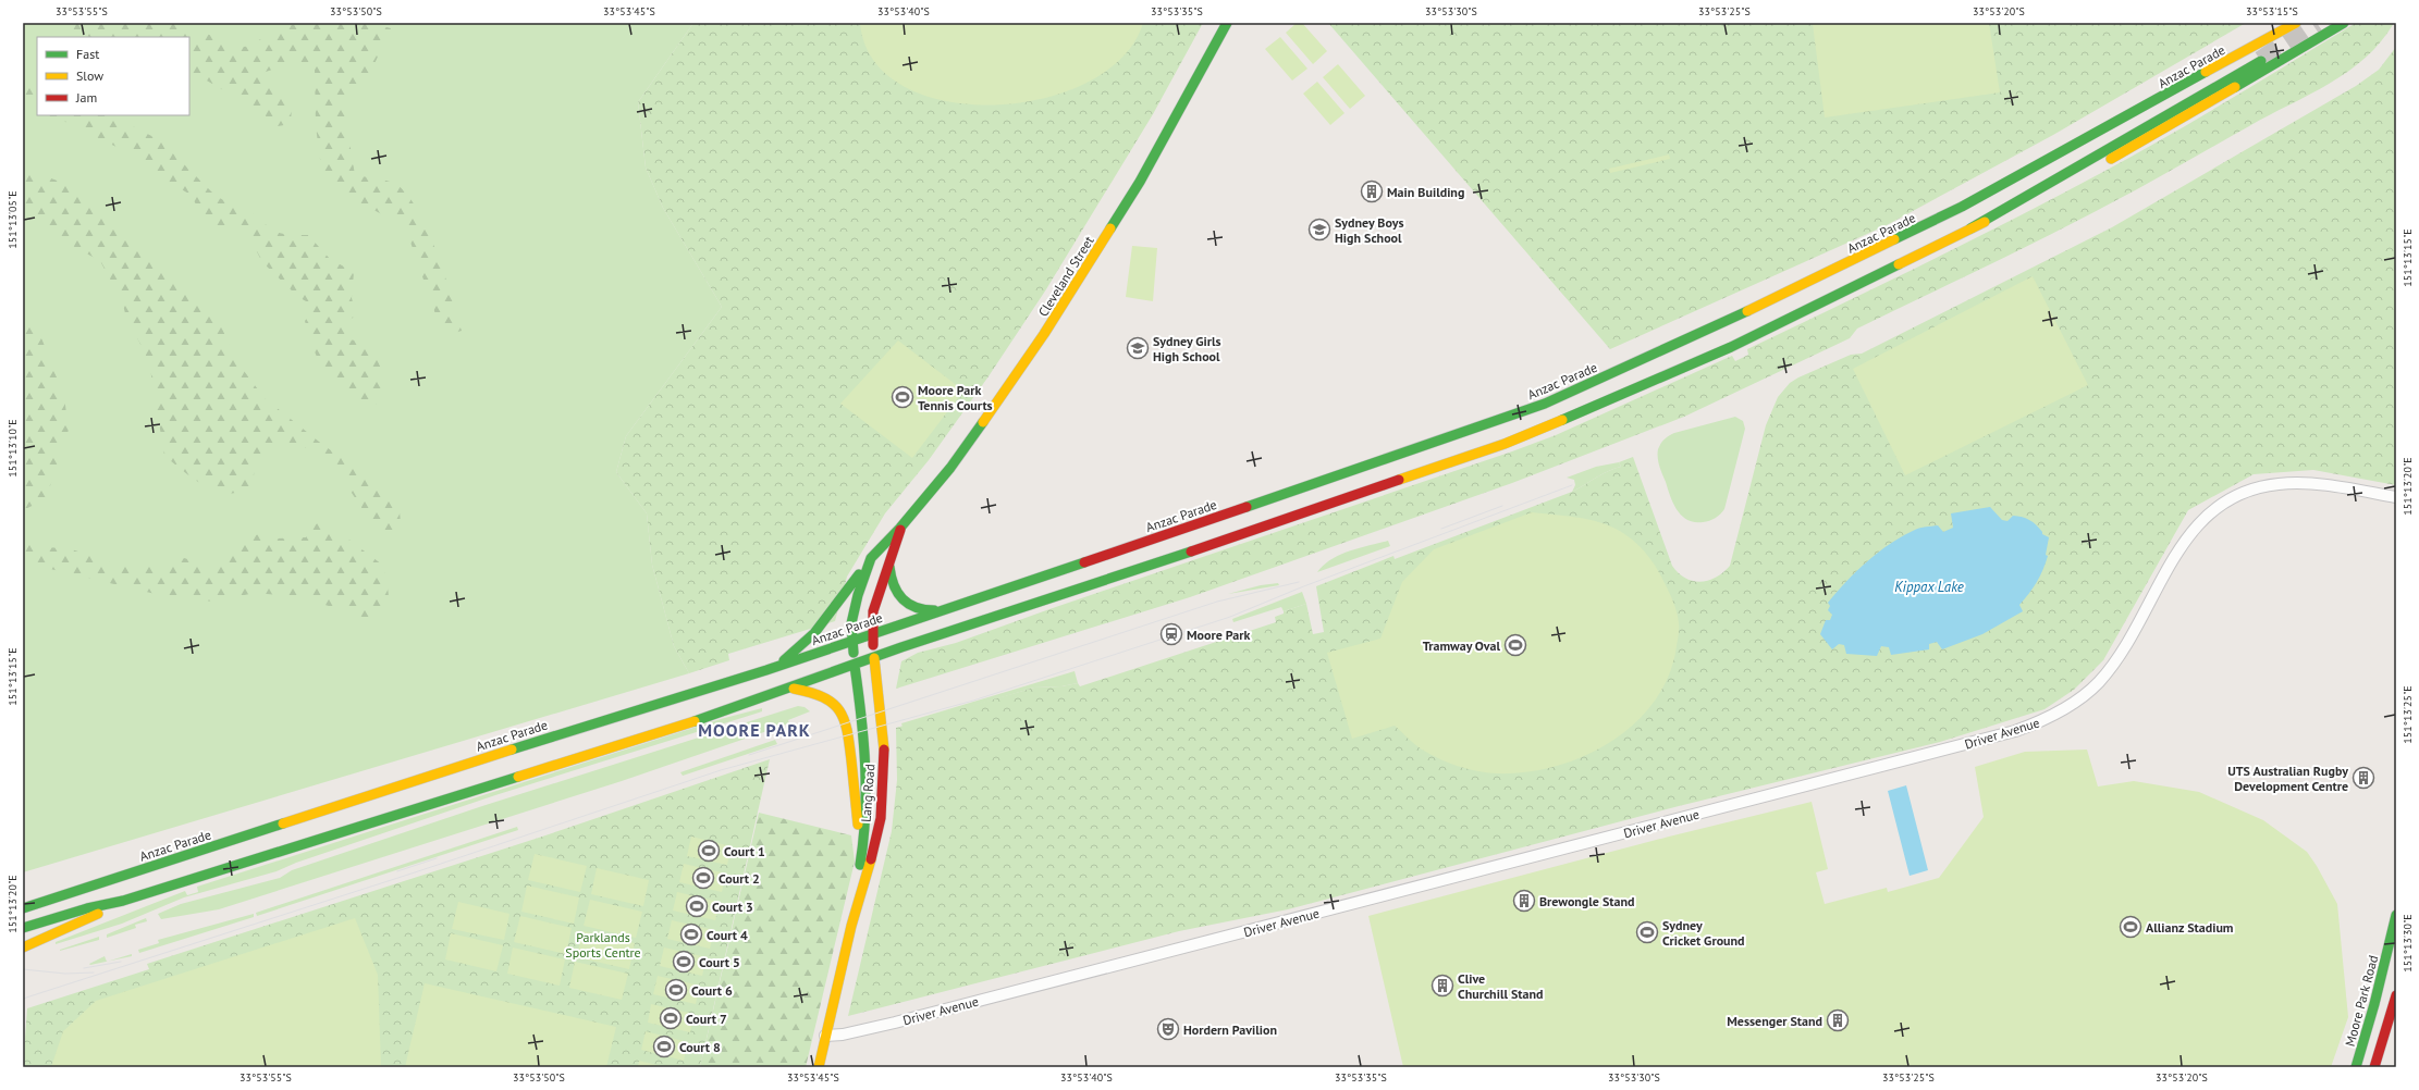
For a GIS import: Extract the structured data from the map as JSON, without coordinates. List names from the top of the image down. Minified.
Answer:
{"streets":{"main road":["Anzac Parade","Cleveland Street","Lang Road","Moore Park Road"],"street":["Driver Avenue"]},"crossings":[["Anzac Parade","Cleveland Street"],["Cleveland Street","Lang Road"],["Driver Avenue","Lang Road"]],"districts":["MOORE PARK"],"water":["Kippax Lake"],"parks":["Parklands Sports Centre"],"places":{"building":["Main Building","UTS Australian Rugby Development Centre","Brewongle Stand","Clive Churchill Stand","Messenger Stand"],"school or university":["Sydney Boys High School","Sydney Girls High School"],"sports":["Moore Park Tennis Courts","Tramway Oval","Court 1","Court 2","Court 3","Allianz Stadium","Sydney Cricket Ground","Court 4","Court 5","Court 6","Court 7","Court 8"],"station":["Moore Park"],"theatre":["Hordern Pavilion"]},"legend":["Fast","Slow","Jam"],"coordinates":["33°53'55\"S","33°53'50\"S","33°53'45\"S","33°53'40\"S","33°53'35\"S","33°53'30\"S","33°53'25\"S","33°53'20\"S","33°53'15\"S","151°13'05\"E","151°13'15\"E","151°13'10\"E","151°13'20\"E","151°13'25\"E","151°13'30\"E"]}
